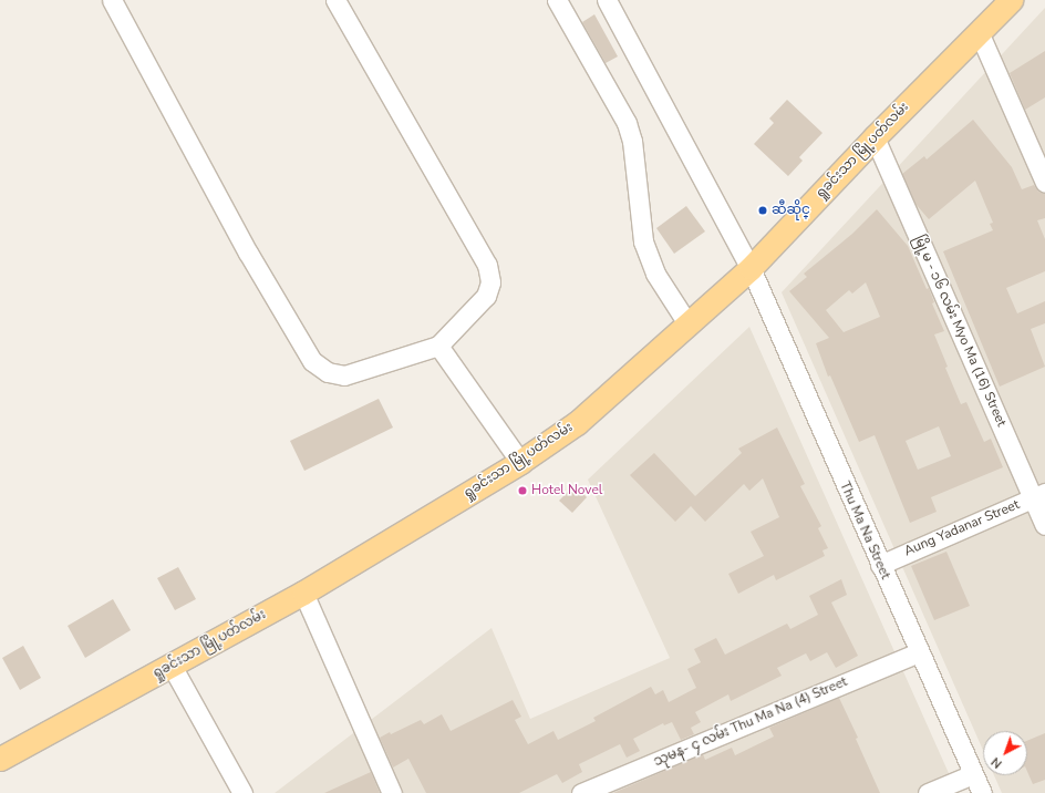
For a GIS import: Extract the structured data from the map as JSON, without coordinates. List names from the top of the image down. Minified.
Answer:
{"streets":{"main road":["ရှုခင်းသာ မြို့ပတ်လမ်း"],"street":["မြို့မ - ၁၆ လမ်း Myo Ma (16) Street","Aung Yadanar Street","Thu Ma Na Street","သုမန- ၄ လမ်း Thu Ma Na (4) Street"]},"crossings":[["ရှုခင်းသာ မြို့ပတ်လမ်း","မြို့မ - ၁၆ လမ်း Myo Ma (16) Street"],["ရှုခင်းသာ မြို့ပတ်လမ်း","Thu Ma Na Street"],["မြို့မ - ၁၆ လမ်း Myo Ma (16) Street","Aung Yadanar Street"],["Aung Yadanar Street","Thu Ma Na Street"],["Thu Ma Na Street","သုမန- ၄ လမ်း Thu Ma Na (4) Street"]],"places":["ဆီဆိုင္","Hotel Novel"],"north":"bottom left"}
